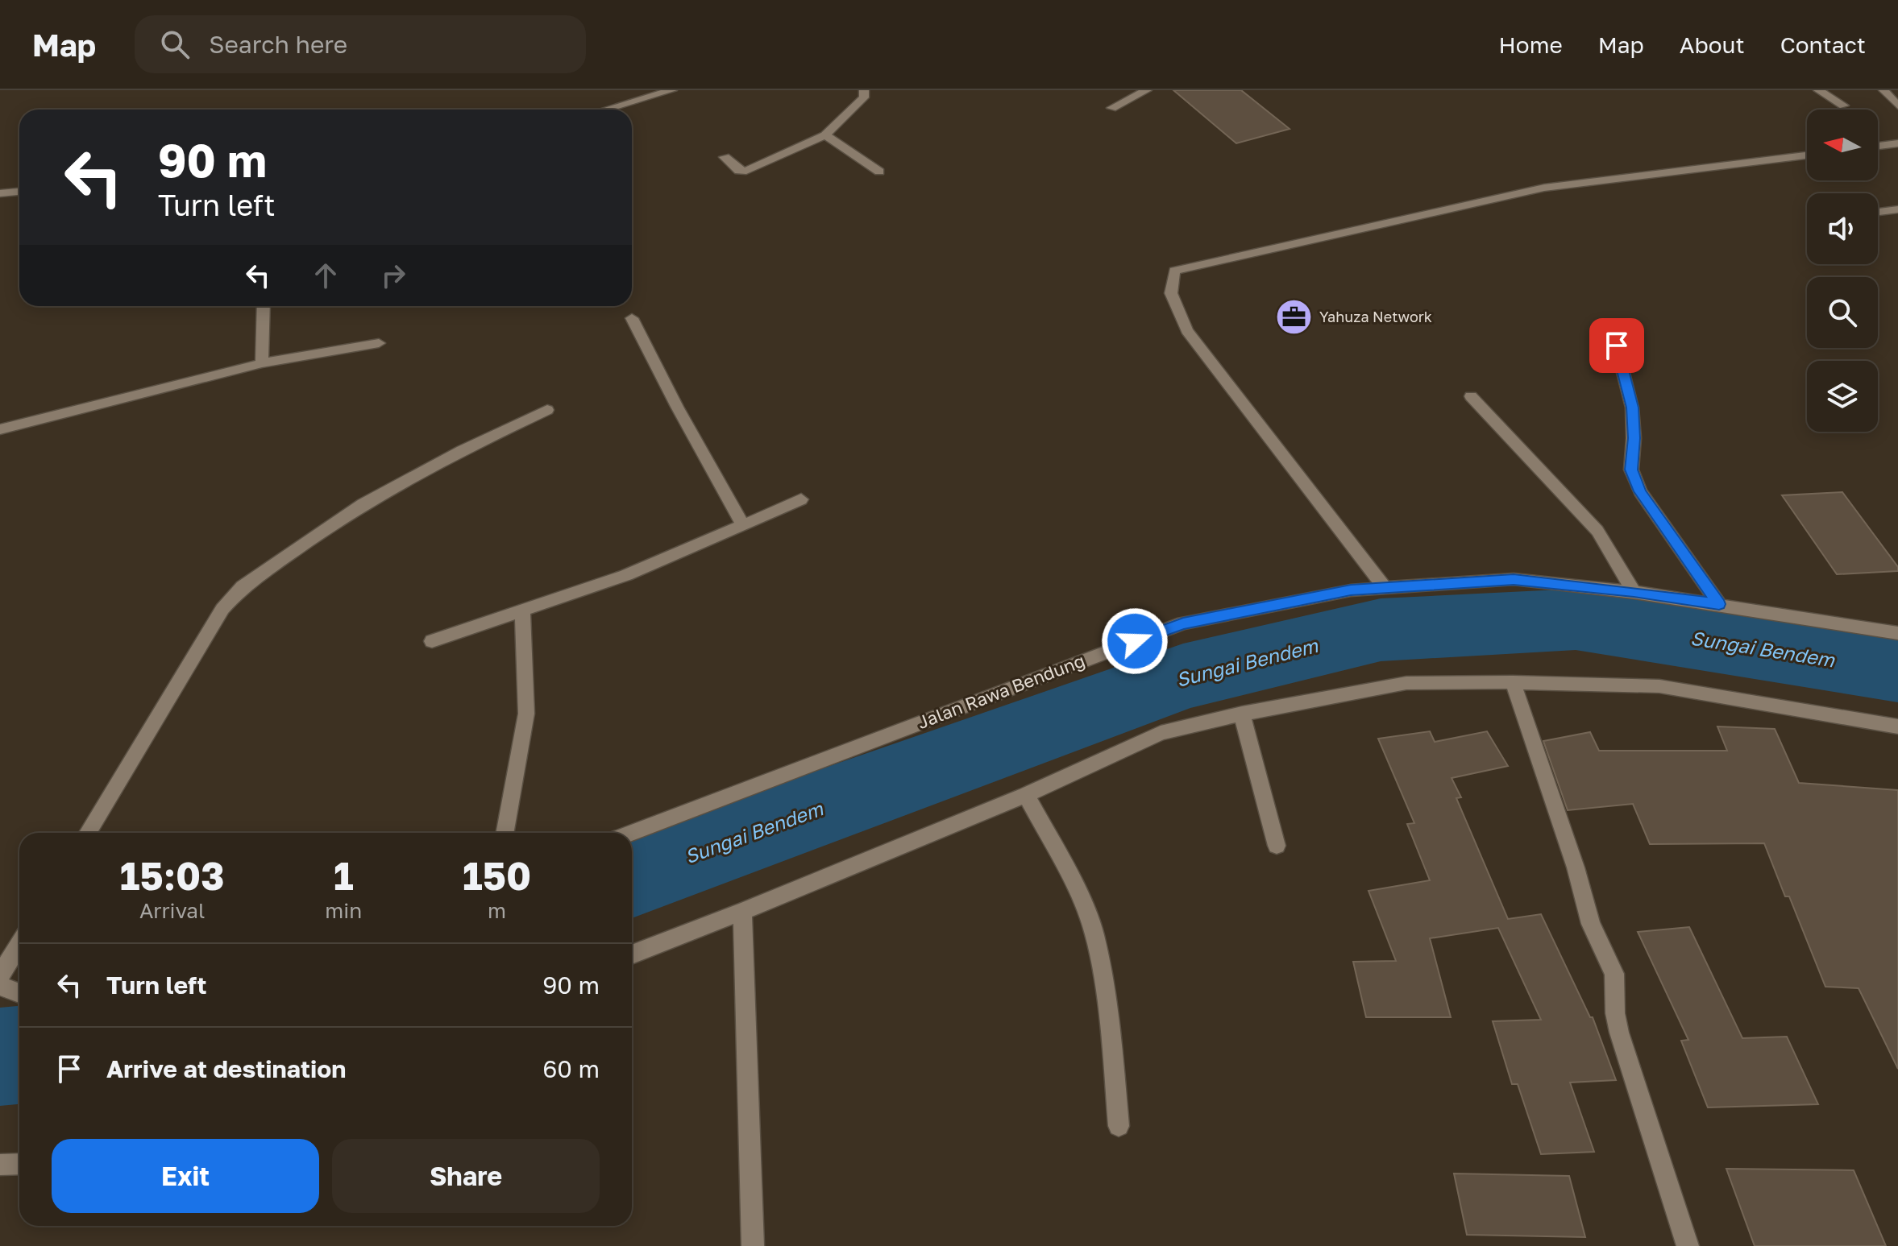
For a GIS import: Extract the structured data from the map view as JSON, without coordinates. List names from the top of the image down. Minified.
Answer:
{"streets":{"street":["Jalan Rawa Bendung"]},"water":["Sungai Bendem"],"places":{"office":["Yahuza Network"]},"north":"left","page":{"header":"Map","search":"Search here","nav":["Home","Map","About","Contact"],"turn":["90 m","Turn left"],"eta":["15:03","Arrival","1","min","150","m"],"list":[{"name":"Turn left","value":"90 m"},{"name":"Arrive at destination","value":"60 m"}],"buttons":["Exit","Share"]}}
